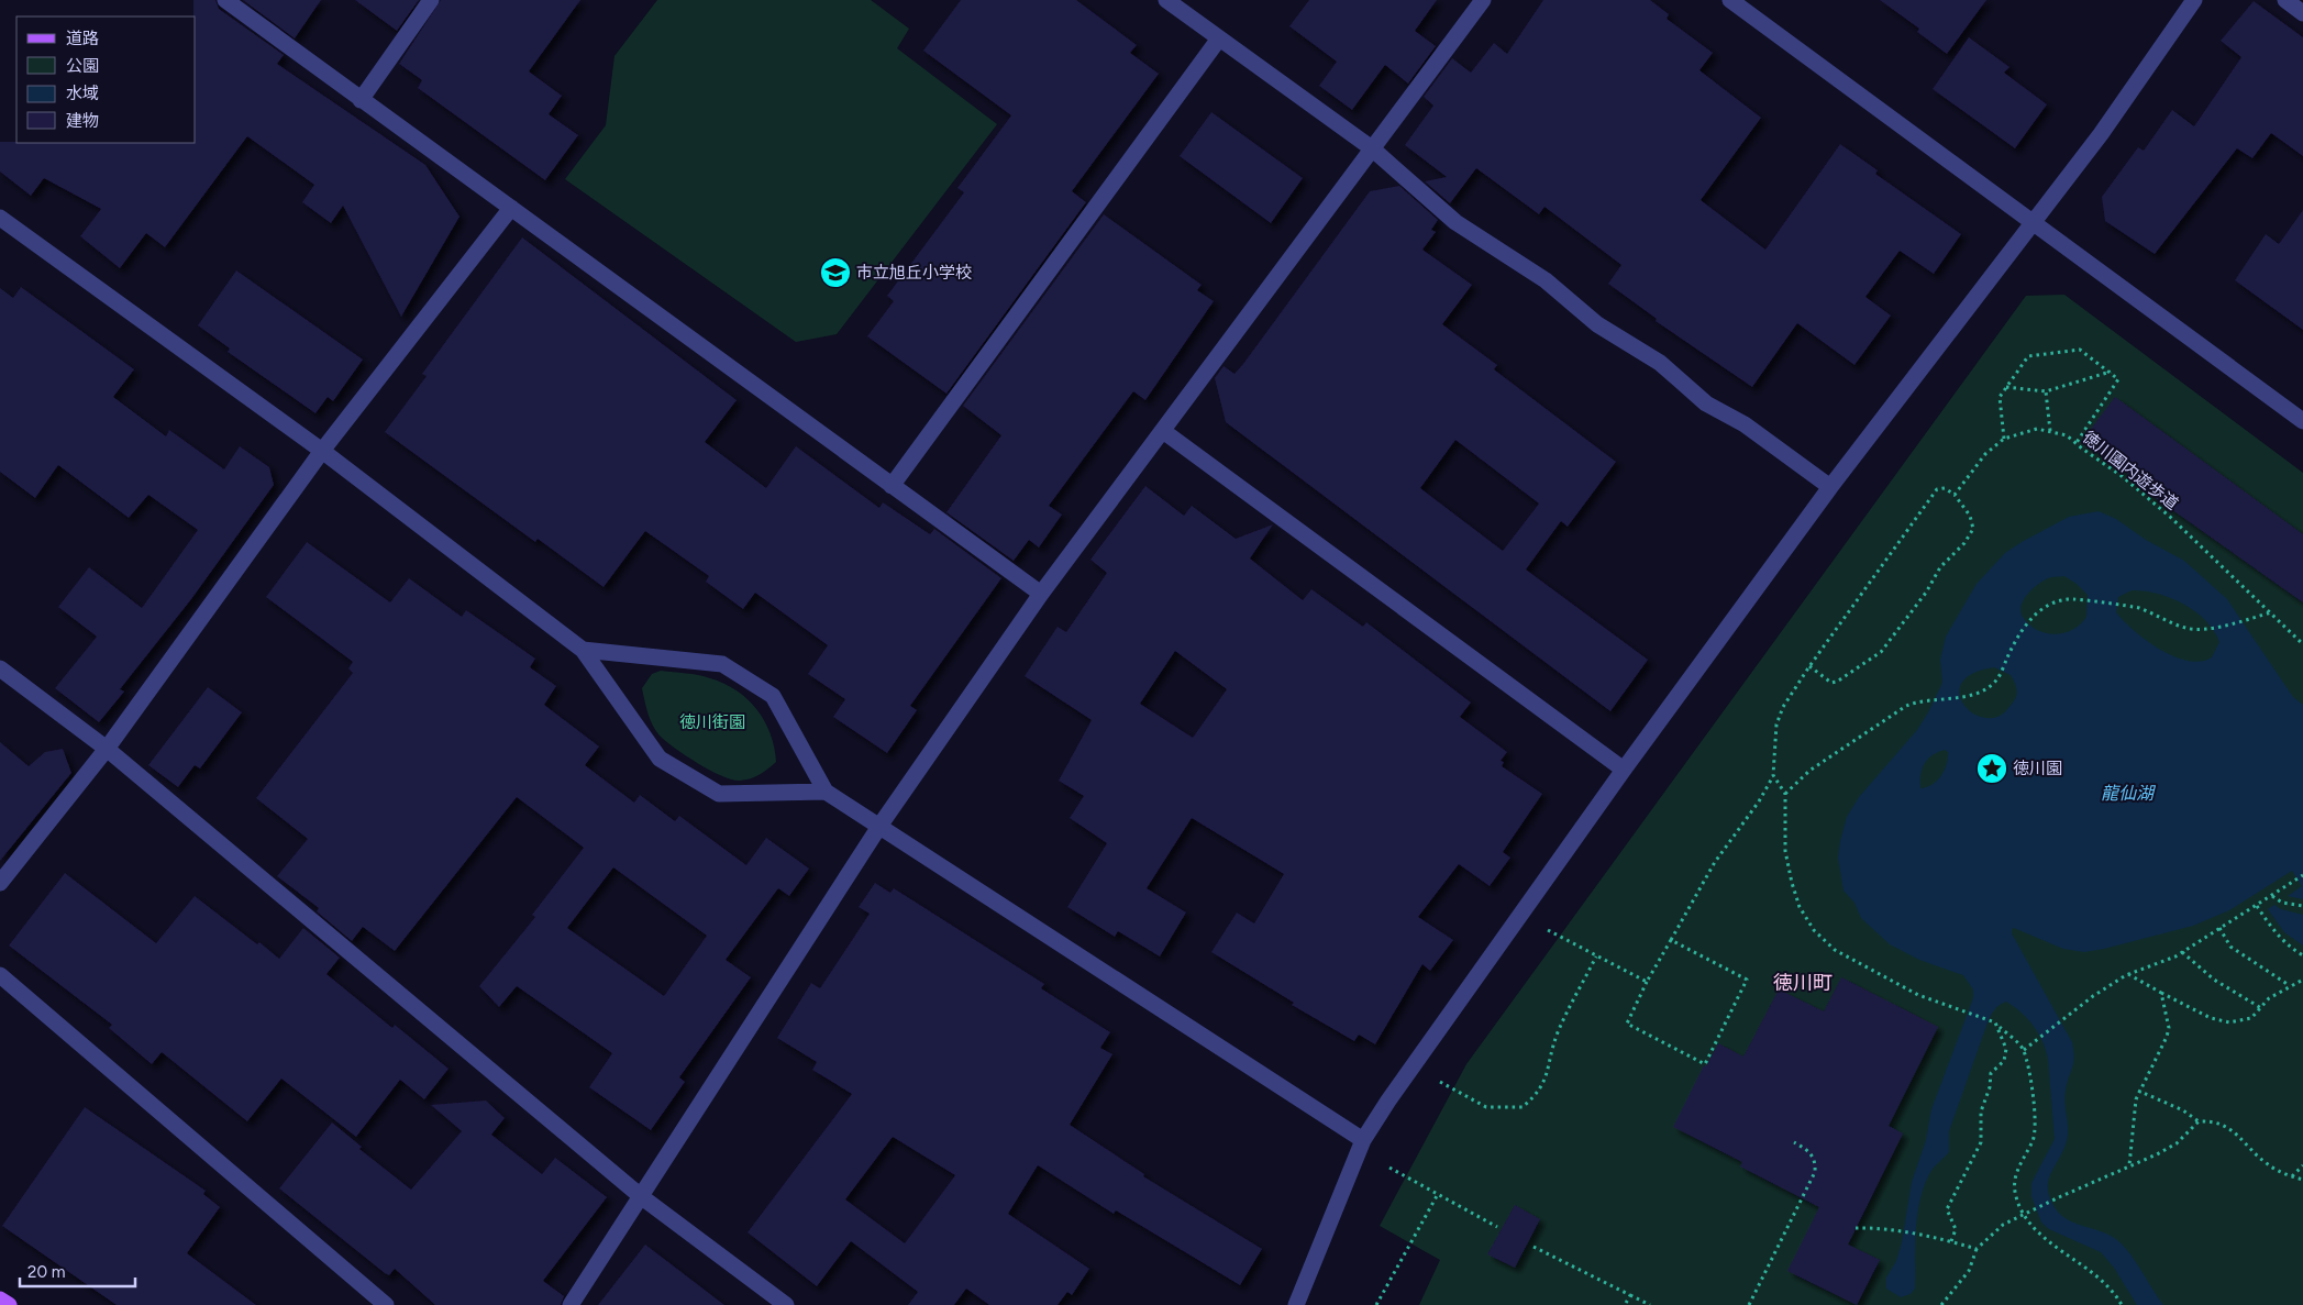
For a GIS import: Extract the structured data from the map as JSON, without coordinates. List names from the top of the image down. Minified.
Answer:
{"streets":{"path":["徳川園内遊歩道"]},"districts":["徳川町"],"water":["龍仙湖"],"parks":["徳川街園"],"places":{"school or university":["市立旭丘小学校"],"place":["徳川園"]},"legend":["道路","公園","水域","建物"],"scale_bar":"20 m"}
